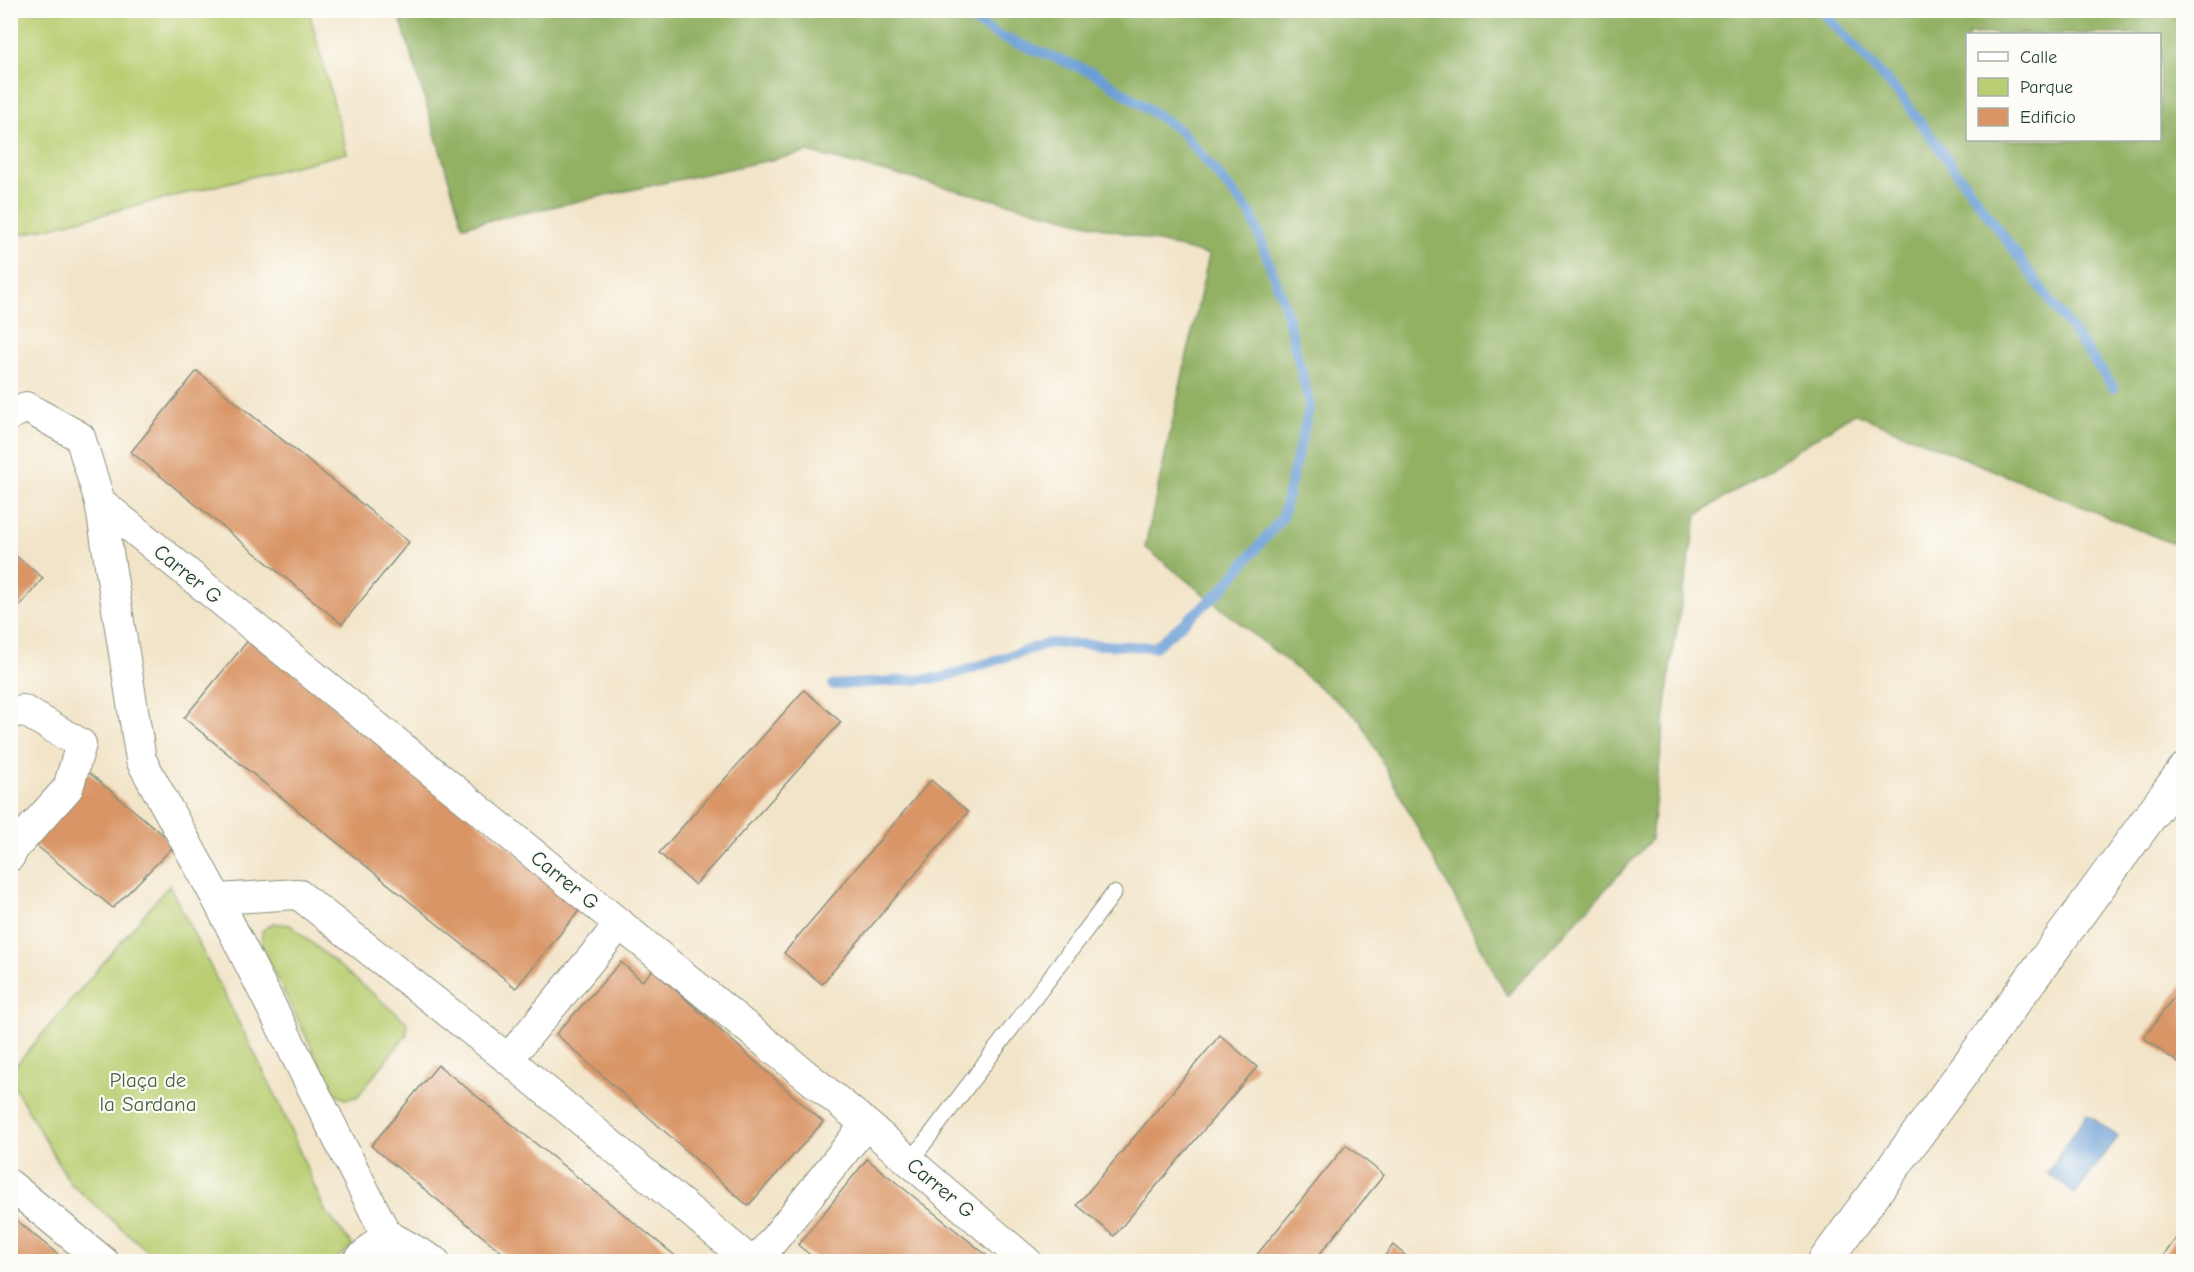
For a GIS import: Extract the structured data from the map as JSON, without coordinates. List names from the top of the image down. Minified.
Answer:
{"streets":{"street":["Carrer G"]},"parks":["Plaça de la Sardana"],"legend":["Calle","Parque","Edificio"]}
